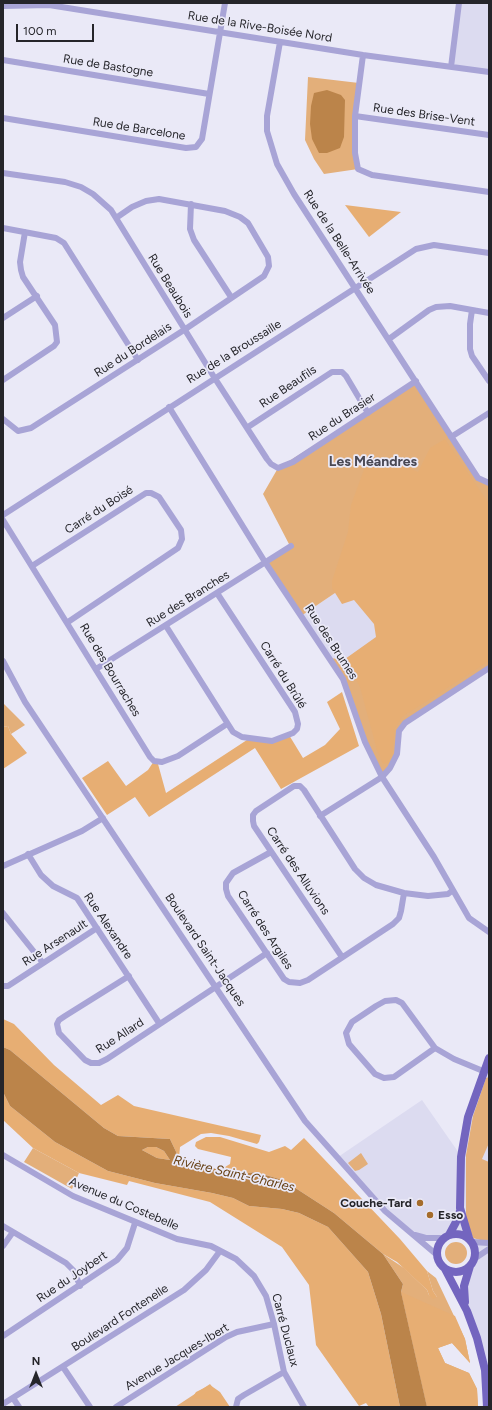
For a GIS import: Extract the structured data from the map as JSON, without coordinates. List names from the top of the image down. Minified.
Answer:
{"streets":{"street":["Rue de la Rive-Boisée Nord","Rue de Bastogne","Rue des Brise-Vent","Rue de Barcelone","Rue de la Belle-Arrivée","Rue Beaubois","Rue du Bordelais","Rue de la Broussaille","Rue Beaufils","Rue du Brasier","Carré du Boisé","Rue des Branches","Rue des Brumes","Rue des Bourraches","Carré du Brûlé","Carré des Alluvions","Rue Alexandre","Carré des Argiles","Rue Arsenault","Boulevard Saint-Jacques","Rue Allard","Avenue du Costebelle","Rue du Joybert","Boulevard Fontenelle","Carré Duclaux","Avenue Jacques-Ibert"]},"crossings":[["Rue de la Rive-Boisée Nord","Rue de Barcelone"],["Rue de la Rive-Boisée Nord","Rue de la Belle-Arrivée"],["Rue de Bastogne","Rue de Barcelone"],["Rue de la Belle-Arrivée","Rue de la Broussaille"],["Rue de la Belle-Arrivée","Rue du Brasier"],["Rue Beaubois","Rue du Bordelais"],["Rue Beaubois","Rue de la Broussaille"],["Rue Beaubois","Rue Beaufils"],["Rue Beaubois","Rue du Brasier"],["Rue de la Broussaille","Rue des Brumes"],["Rue Beaufils","Rue du Brasier"],["Carré du Boisé","Rue des Bourraches"],["Rue des Branches","Rue des Brumes"],["Rue des Branches","Rue des Bourraches"],["Rue des Branches","Carré du Brûlé"],["Rue des Brumes","Carré des Alluvions"],["Rue des Bourraches","Carré du Brûlé"],["Carré des Alluvions","Carré des Argiles"],["Rue Alexandre","Rue Arsenault"],["Rue Alexandre","Rue Allard"],["Carré des Argiles","Rue Allard"],["Boulevard Saint-Jacques","Rue Allard"],["Avenue du Costebelle","Rue du Joybert"],["Avenue du Costebelle","Boulevard Fontenelle"],["Avenue du Costebelle","Carré Duclaux"],["Boulevard Fontenelle","Carré Duclaux"],["Carré Duclaux","Avenue Jacques-Ibert"]],"districts":["Les Méandres"],"water":["Rivière Saint-Charles"],"places":["Couche-Tard","Esso"],"scale_bar":"100 m","north":"top"}
